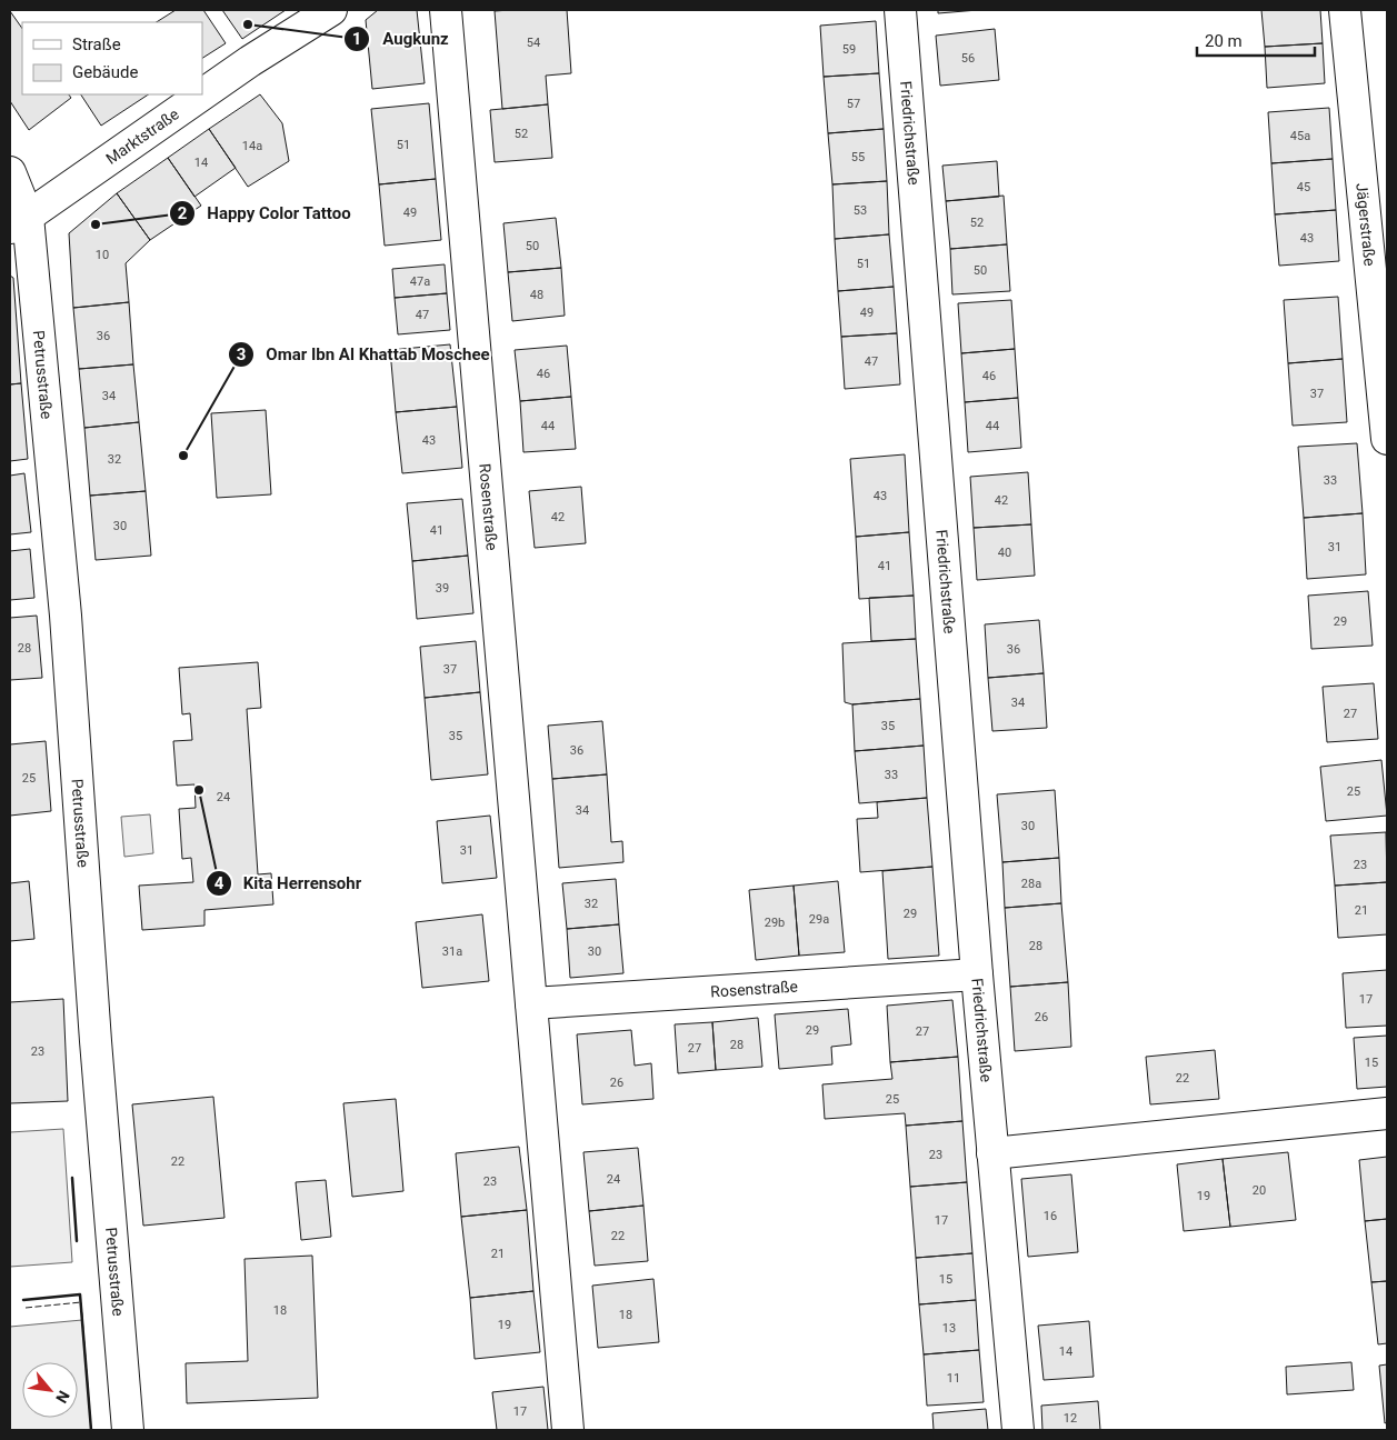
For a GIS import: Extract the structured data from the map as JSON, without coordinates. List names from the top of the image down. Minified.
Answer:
{"streets":{"street":["Friedrichstraße","Marktstraße","Jägerstraße","Petrusstraße","Rosenstraße"]},"crossings":[["Friedrichstraße","Rosenstraße"],["Marktstraße","Petrusstraße"]],"places":["Augkunz","Happy Color Tattoo","Omar Ibn Al Khattab Moschee","Kita Herrensohr"],"house_numbers":["54","59","56","57","52","45a","51","14a","55","14","45","53","49","52","43","50","10","51","50","47a","48","49","47","36","47","46","46","37","34","44","44","43","32","33","43","42","42","30","41","31","40","41","39","29","28","36","37","34","27","35","35","36","33","25","25","24","34","30","31","23","28a","32","21","29","29a","29b","28","31a","30","17","26","29","27","28","27","23","15","22","26","25","23","22","24","23","20","19","16","17","22","21","15","18","18","19","13","14","11","17","12"],"legend":["Straße","Gebäude"],"scale_bar":"20 m","north":"bottom right"}
